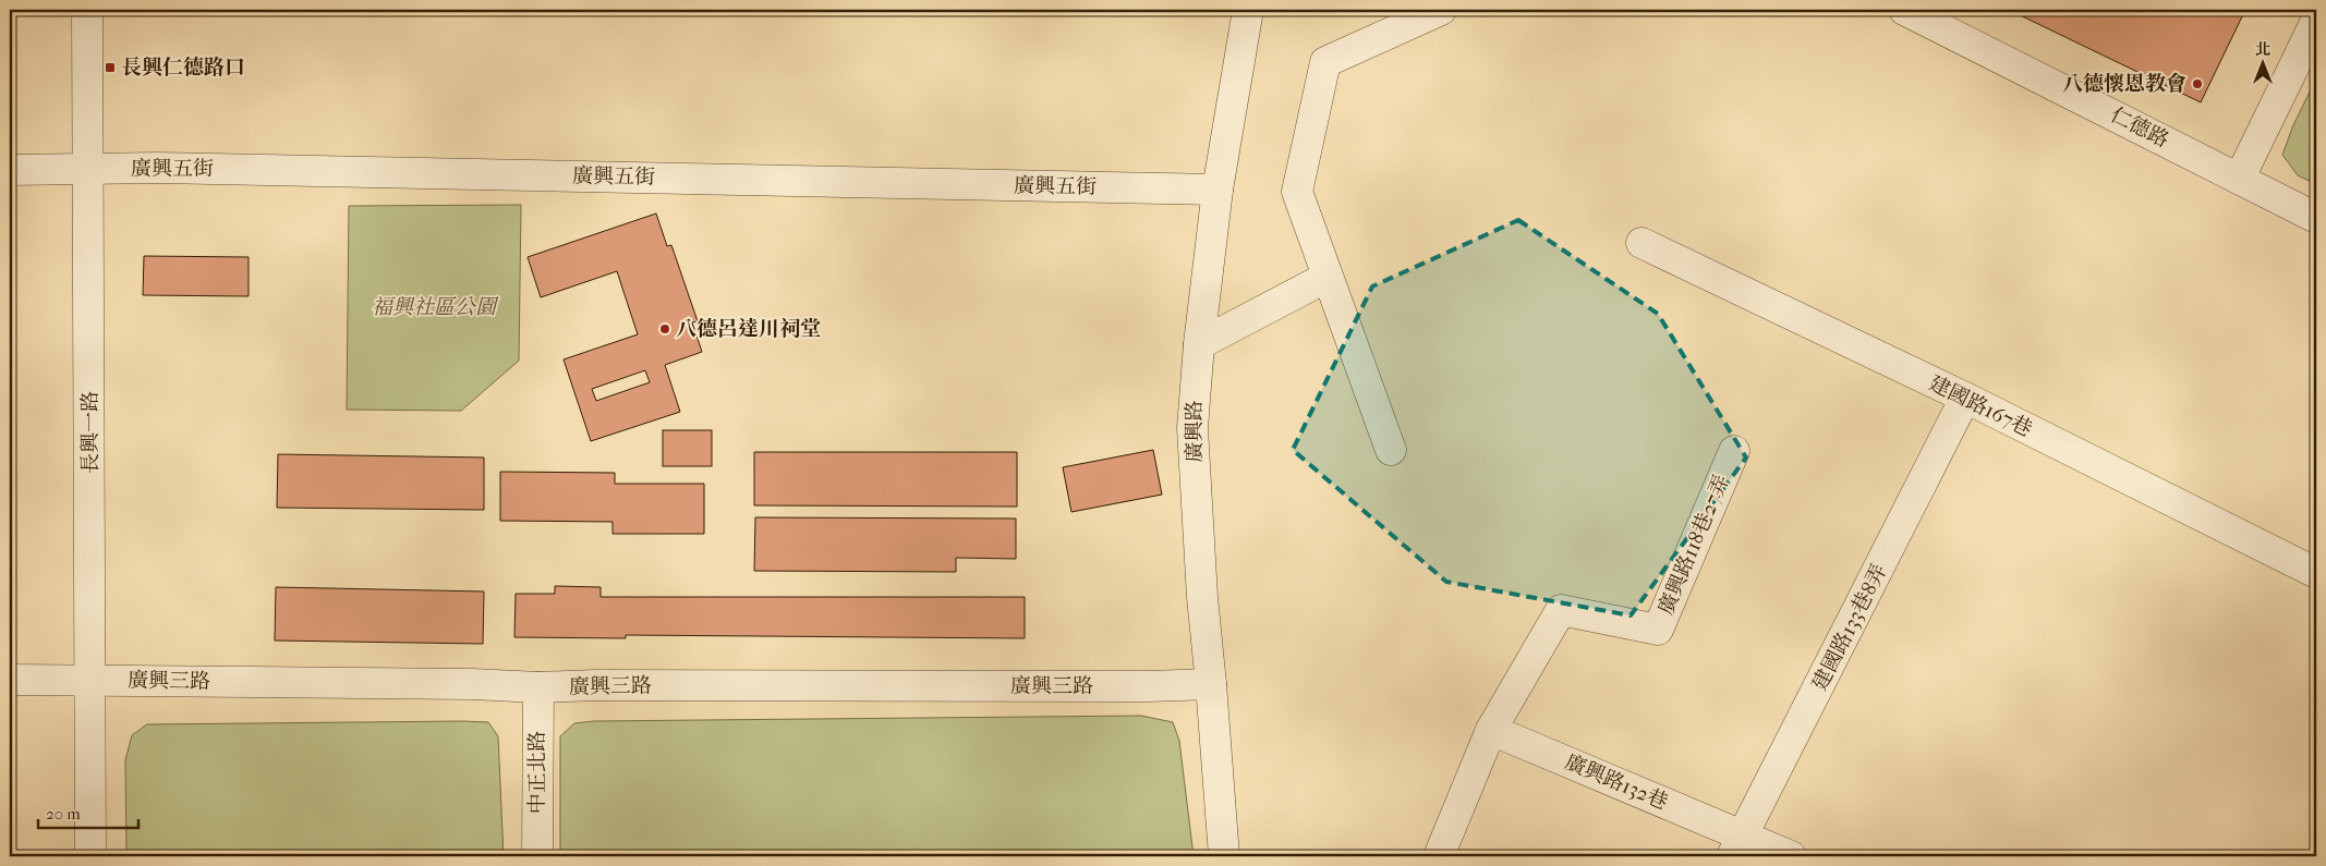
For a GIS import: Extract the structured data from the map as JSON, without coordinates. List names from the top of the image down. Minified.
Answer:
{"streets":{"street":["仁德路","廣興五街","建國路167巷","廣興路","長興一路","廣興路118巷27弄","建國路133巷8弄","廣興三路","中正北路","廣興路132巷"]},"crossings":[["廣興五街","廣興路"],["廣興五街","長興一路"],["建國路167巷","建國路133巷8弄"],["廣興路","廣興三路"],["長興一路","廣興三路"],["廣興路118巷27弄","廣興路132巷"],["建國路133巷8弄","廣興路132巷"],["廣興三路","中正北路"]],"parks":["福興社區公園"],"places":{"transit":["長興仁德路口"],"other":["八德懷恩教會","八德呂達川祠堂"]},"scale_bar":"20 m","north":"top"}
